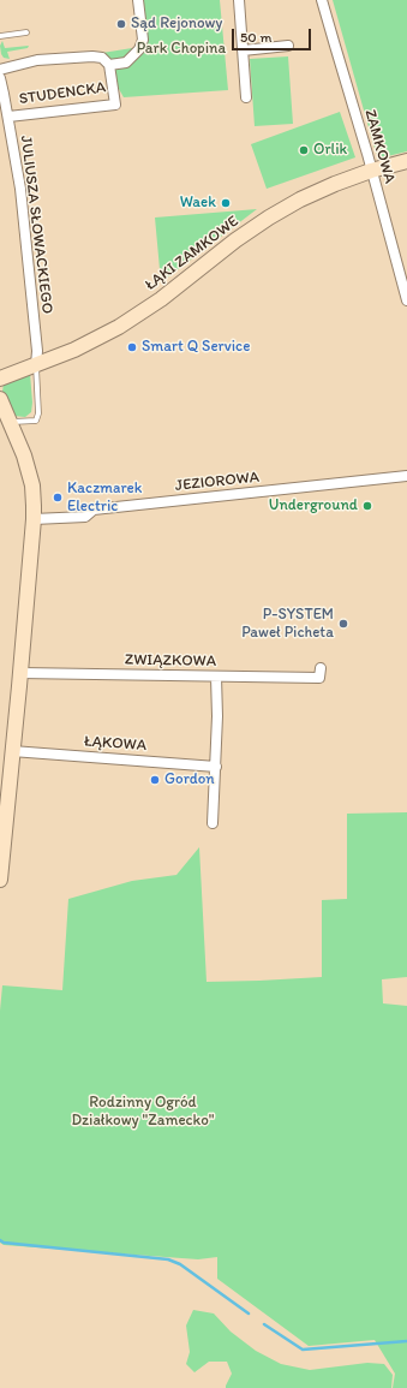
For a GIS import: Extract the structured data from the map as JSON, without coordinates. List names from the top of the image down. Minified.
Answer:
{"streets":{"street":["STUDENCKA","ZAMKOWA","JULIUSZA SŁOWACKIEGO","ŁĄKI ZAMKOWE","JEZIOROWA","ZWIĄZKOWA","ŁĄKOWA"]},"crossings":[["STUDENCKA","JULIUSZA SŁOWACKIEGO"],["ZAMKOWA","ŁĄKI ZAMKOWE"],["JULIUSZA SŁOWACKIEGO","ŁĄKI ZAMKOWE"]],"parks":["Park Chopina","Rodzinny Ogród Działkowy \"Zamecko\""],"places":["Sąd Rejonowy","Orlik","Waek","Smart Q Service","Kaczmarek Electric","Underground","P-SYSTEM Paweł Picheta","Gordon"],"scale_bar":"50 m"}
